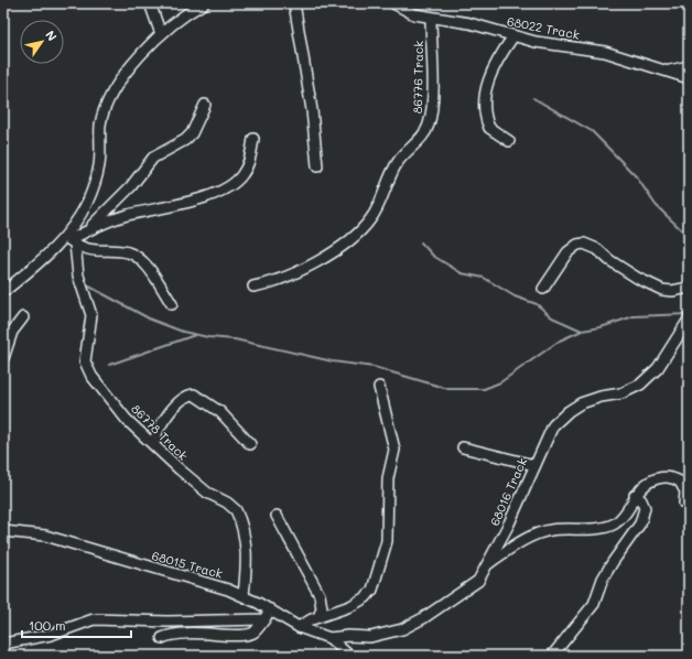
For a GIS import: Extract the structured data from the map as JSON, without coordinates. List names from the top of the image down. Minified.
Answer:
{"streets":{"street":["68022 Track","86776 Track","86778 Track","68016 Track","68015 Track"]},"crossings":[["68022 Track","86776 Track"],["86778 Track","68015 Track"],["68016 Track","68015 Track"]],"scale_bar":"100 m","north":"top right"}
